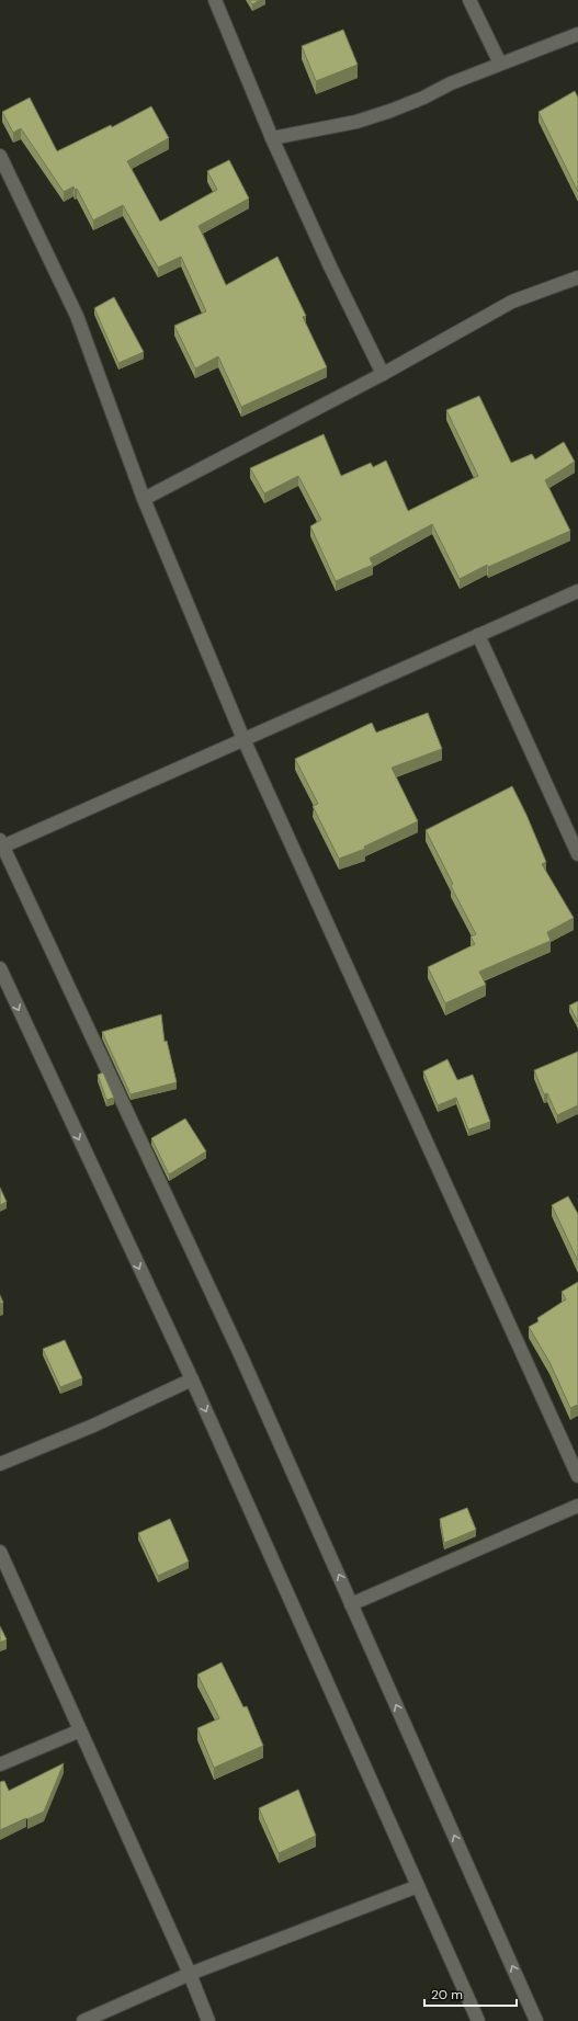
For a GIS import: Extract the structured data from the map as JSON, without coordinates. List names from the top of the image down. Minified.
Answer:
{"scale_bar":"20 m"}
